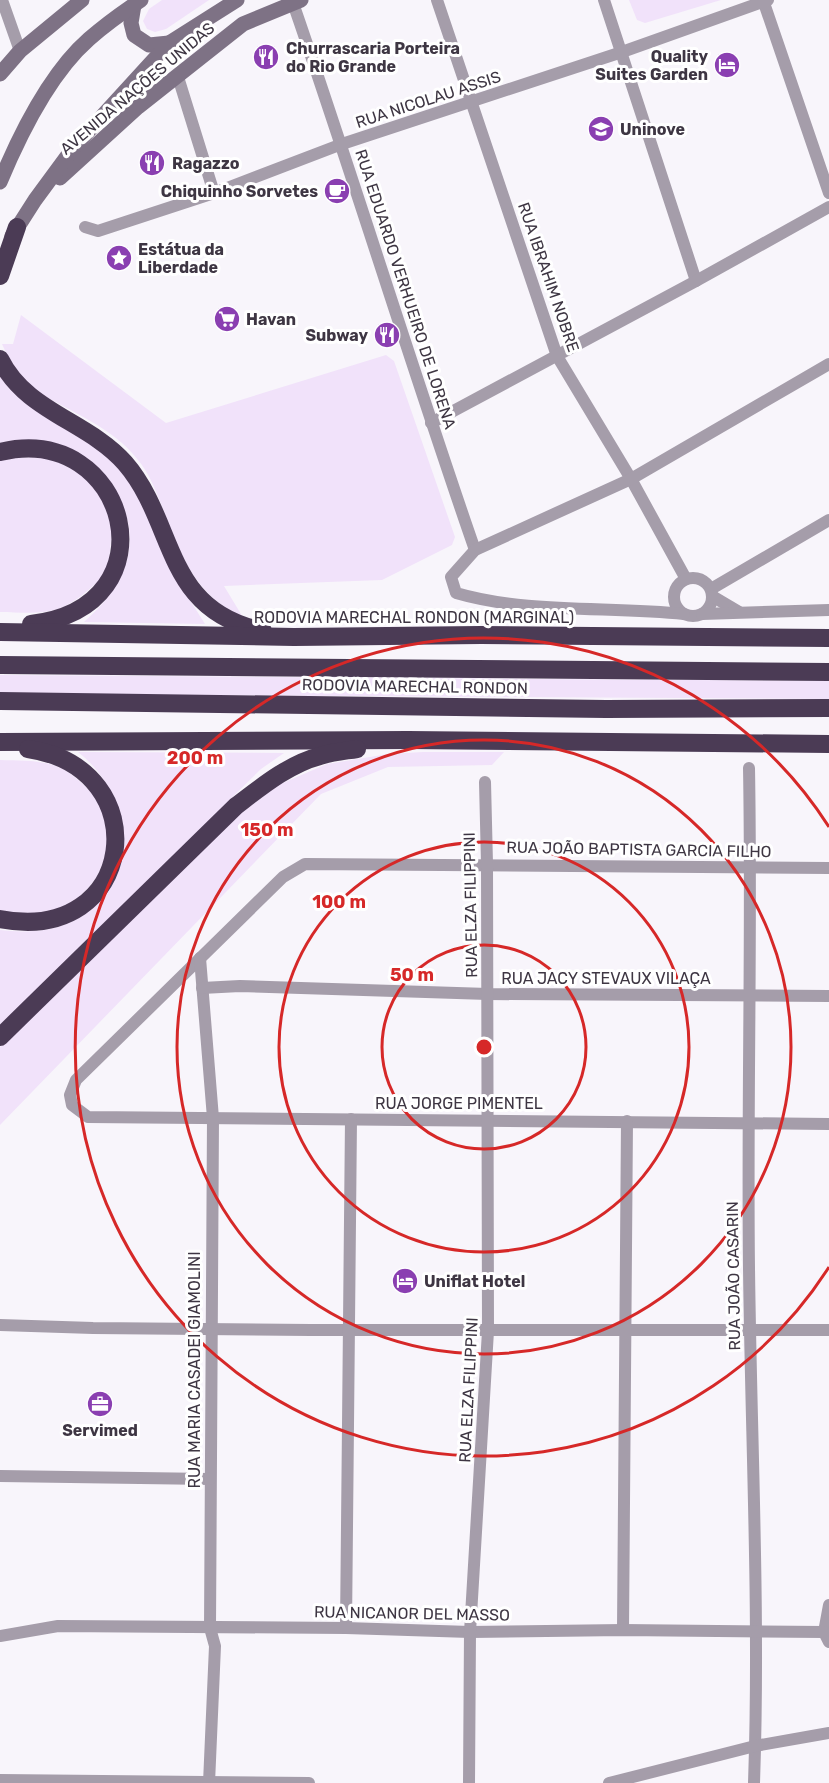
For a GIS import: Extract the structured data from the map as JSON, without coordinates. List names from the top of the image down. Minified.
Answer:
{"streets":{"highway":["RODOVIA MARECHAL RONDON (MARGINAL)","RODOVIA MARECHAL RONDON"],"main road":["AVENIDA NAÇÕES UNIDAS"],"street":["RUA NICOLAU ASSIS","RUA IBRAHIM NOBRE","RUA EDUARDO VERHUEIRO DE LORENA","RUA JOÃO BAPTISTA GARCIA FILHO","RUA ELZA FILIPPINI","RUA JACY STEVAUX VILAÇA","RUA JORGE PIMENTEL","RUA JOÃO CASARIN","RUA MARIA CASADEI GIAMOLINI","RUA NICANOR DEL MASSO"]},"crossings":[["AVENIDA NAÇÕES UNIDAS","RUA EDUARDO VERHUEIRO DE LORENA"],["RUA NICOLAU ASSIS","RUA IBRAHIM NOBRE"],["RUA NICOLAU ASSIS","RUA EDUARDO VERHUEIRO DE LORENA"],["RUA JOÃO BAPTISTA GARCIA FILHO","RUA ELZA FILIPPINI"],["RUA JOÃO BAPTISTA GARCIA FILHO","RUA JORGE PIMENTEL"],["RUA JOÃO BAPTISTA GARCIA FILHO","RUA JOÃO CASARIN"],["RUA JOÃO BAPTISTA GARCIA FILHO","RUA MARIA CASADEI GIAMOLINI"],["RUA ELZA FILIPPINI","RUA JACY STEVAUX VILAÇA"],["RUA ELZA FILIPPINI","RUA JORGE PIMENTEL"],["RUA ELZA FILIPPINI","RUA NICANOR DEL MASSO"],["RUA JACY STEVAUX VILAÇA","RUA JOÃO CASARIN"],["RUA JACY STEVAUX VILAÇA","RUA MARIA CASADEI GIAMOLINI"],["RUA JORGE PIMENTEL","RUA JOÃO CASARIN"],["RUA JORGE PIMENTEL","RUA MARIA CASADEI GIAMOLINI"],["RUA JOÃO CASARIN","RUA NICANOR DEL MASSO"],["RUA MARIA CASADEI GIAMOLINI","RUA NICANOR DEL MASSO"]],"places":{"restaurant":["Churrascaria Porteira do Rio Grande","Ragazzo","Subway"],"hotel":["Quality Suites Garden","Uniflat Hotel"],"school or university":["Uninove"],"cafe":["Chiquinho Sorvetes"],"place":["Estátua da Liberdade"],"supermarket":["Havan"],"office":["Servimed"]},"rings":["200 m","150 m","100 m","50 m"]}
